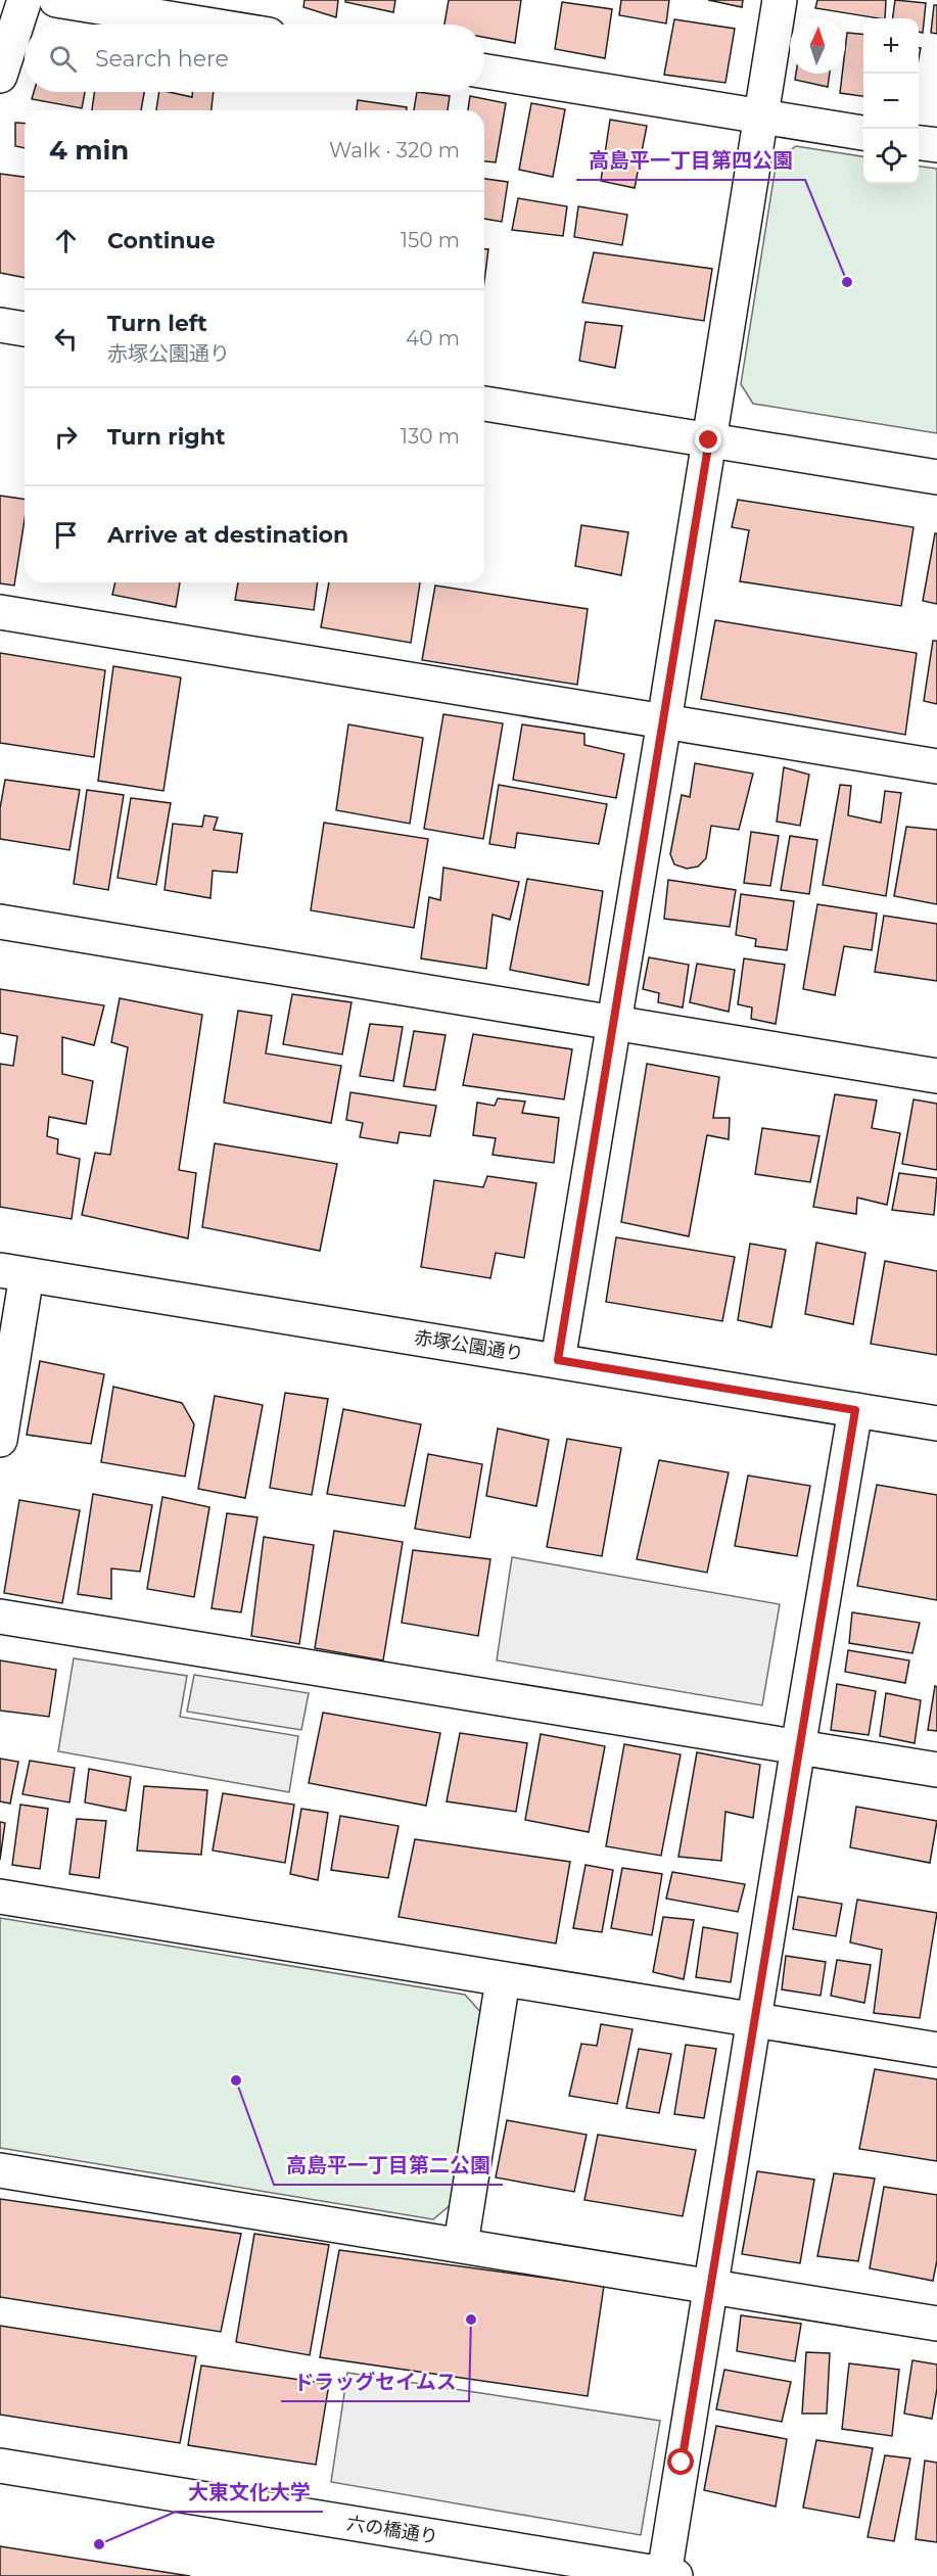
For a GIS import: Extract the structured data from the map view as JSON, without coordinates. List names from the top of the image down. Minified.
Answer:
{"streets":{"street":["赤塚公園通り","六の橋通り"]},"places":["高島平一丁目第四公園","高島平一丁目第二公園","ドラッグセイムス","大東文化大学"],"north":"top","page":{"map_buttons":["+","−"],"search":"Search here","heading":["4 min","Walk · 320 m"],"list":[["Continue","150 m"],["Turn left","赤塚公園通り","40 m"],["Turn right","130 m"],"Arrive at destination"]}}
